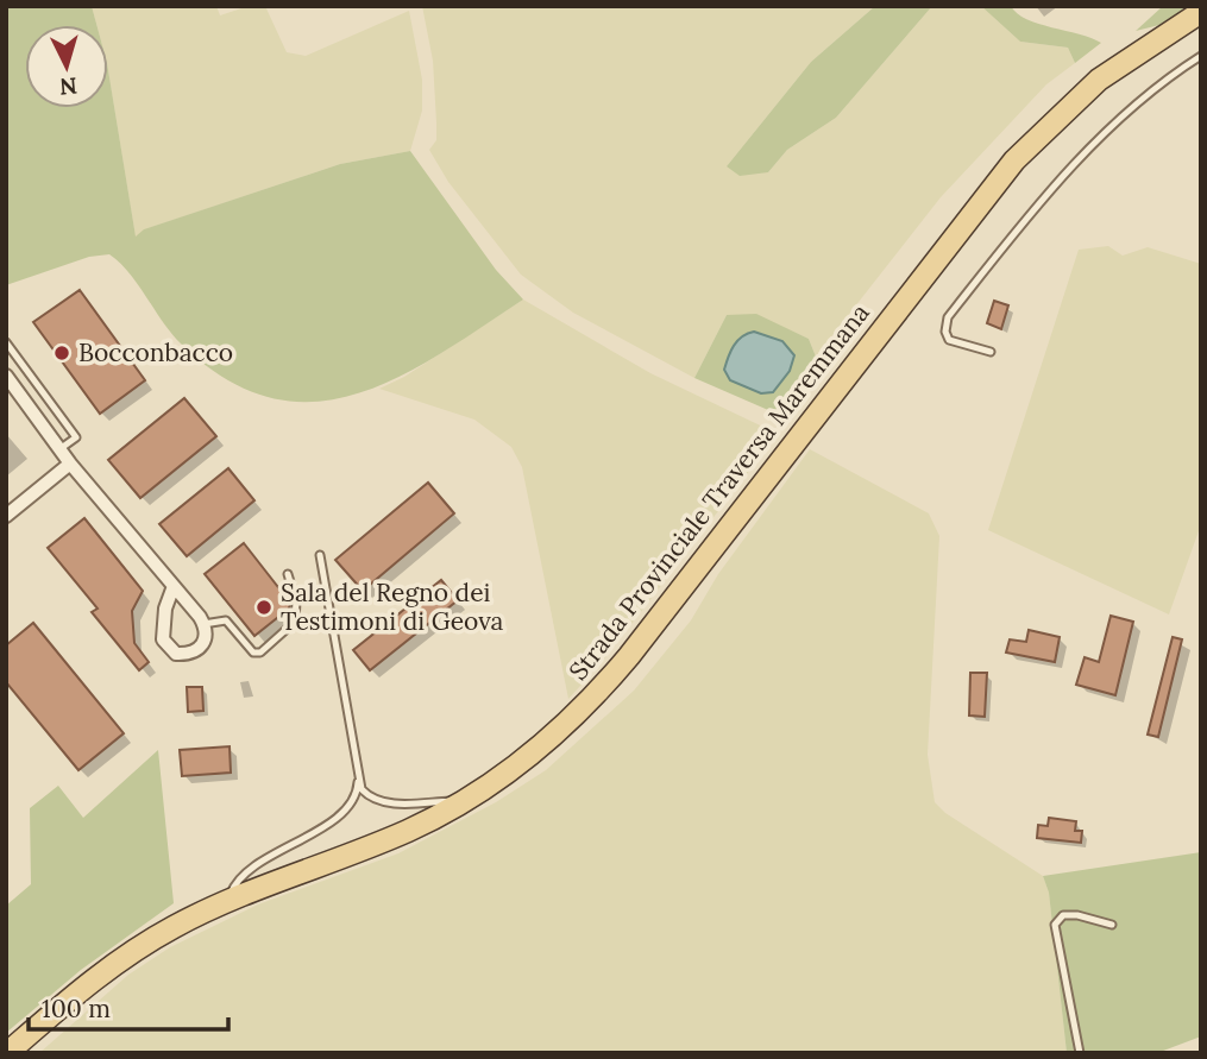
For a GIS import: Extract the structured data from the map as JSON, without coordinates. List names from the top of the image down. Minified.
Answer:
{"streets":{"main road":["Strada Provinciale Traversa Maremmana"]},"places":["Bocconbacco","Sala del Regno dei Testimoni di Geova"],"scale_bar":"100 m","north":"bottom"}
